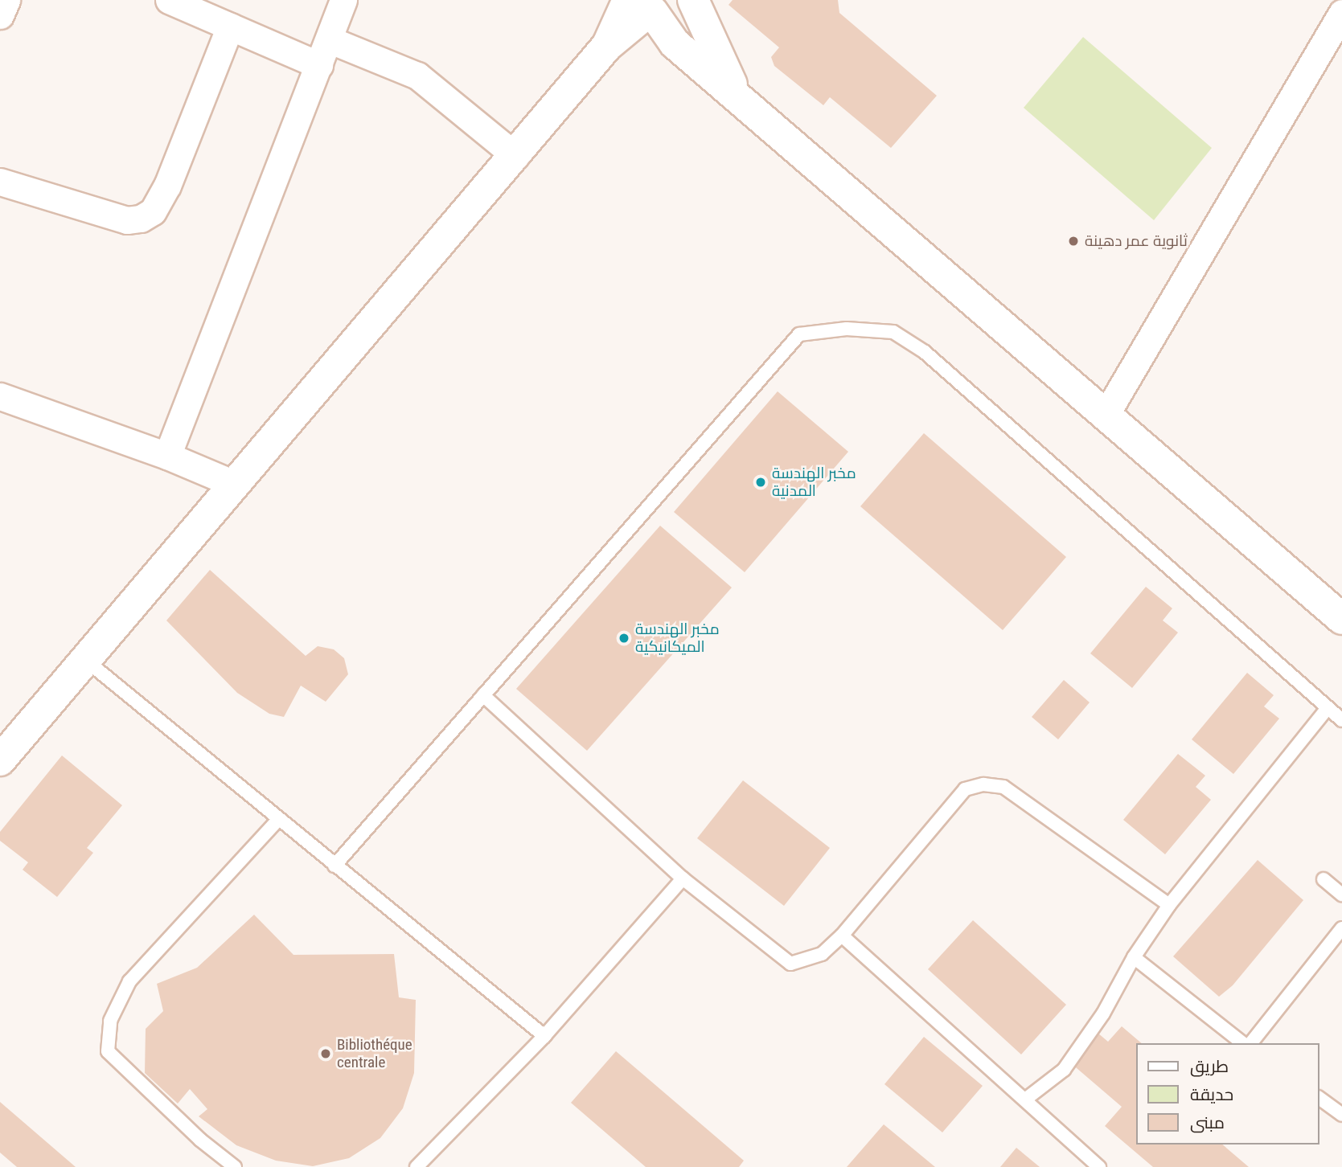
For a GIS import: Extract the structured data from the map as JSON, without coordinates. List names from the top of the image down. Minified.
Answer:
{"places":["ثانوية عمر دهينة","مخبر الهندسة المدنية","مخبر الهندسة الميكانيكية","Bibliothéque centrale"],"legend":["طريق","حديقة","مبنى"]}
